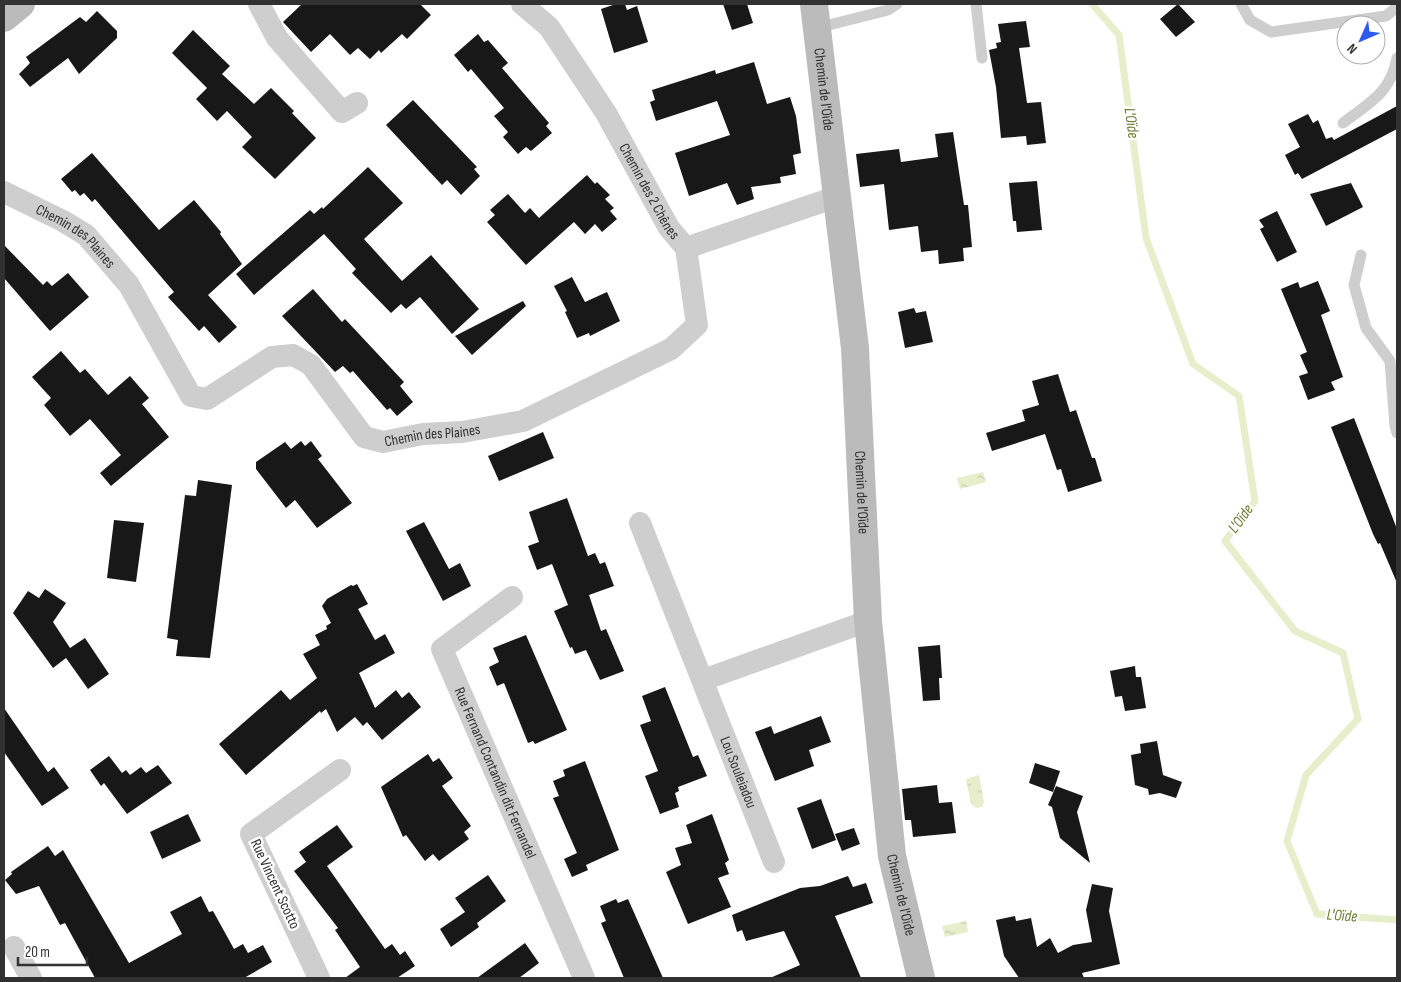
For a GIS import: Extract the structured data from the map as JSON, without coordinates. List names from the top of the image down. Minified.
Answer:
{"streets":{"street":["Chemin de l'Oïde","Chemin des 2 Chênes","Chemin des Plaines","Lou Souleiadou","Rue Fernand Contandin dit Fernandel","Rue Vincent Scotto"]},"crossings":[["Chemin de l'Oïde","Chemin des 2 Chênes"],["Chemin des 2 Chênes","Chemin des Plaines"]],"water":["L'Oïde"],"scale_bar":"20 m","north":"bottom left"}
